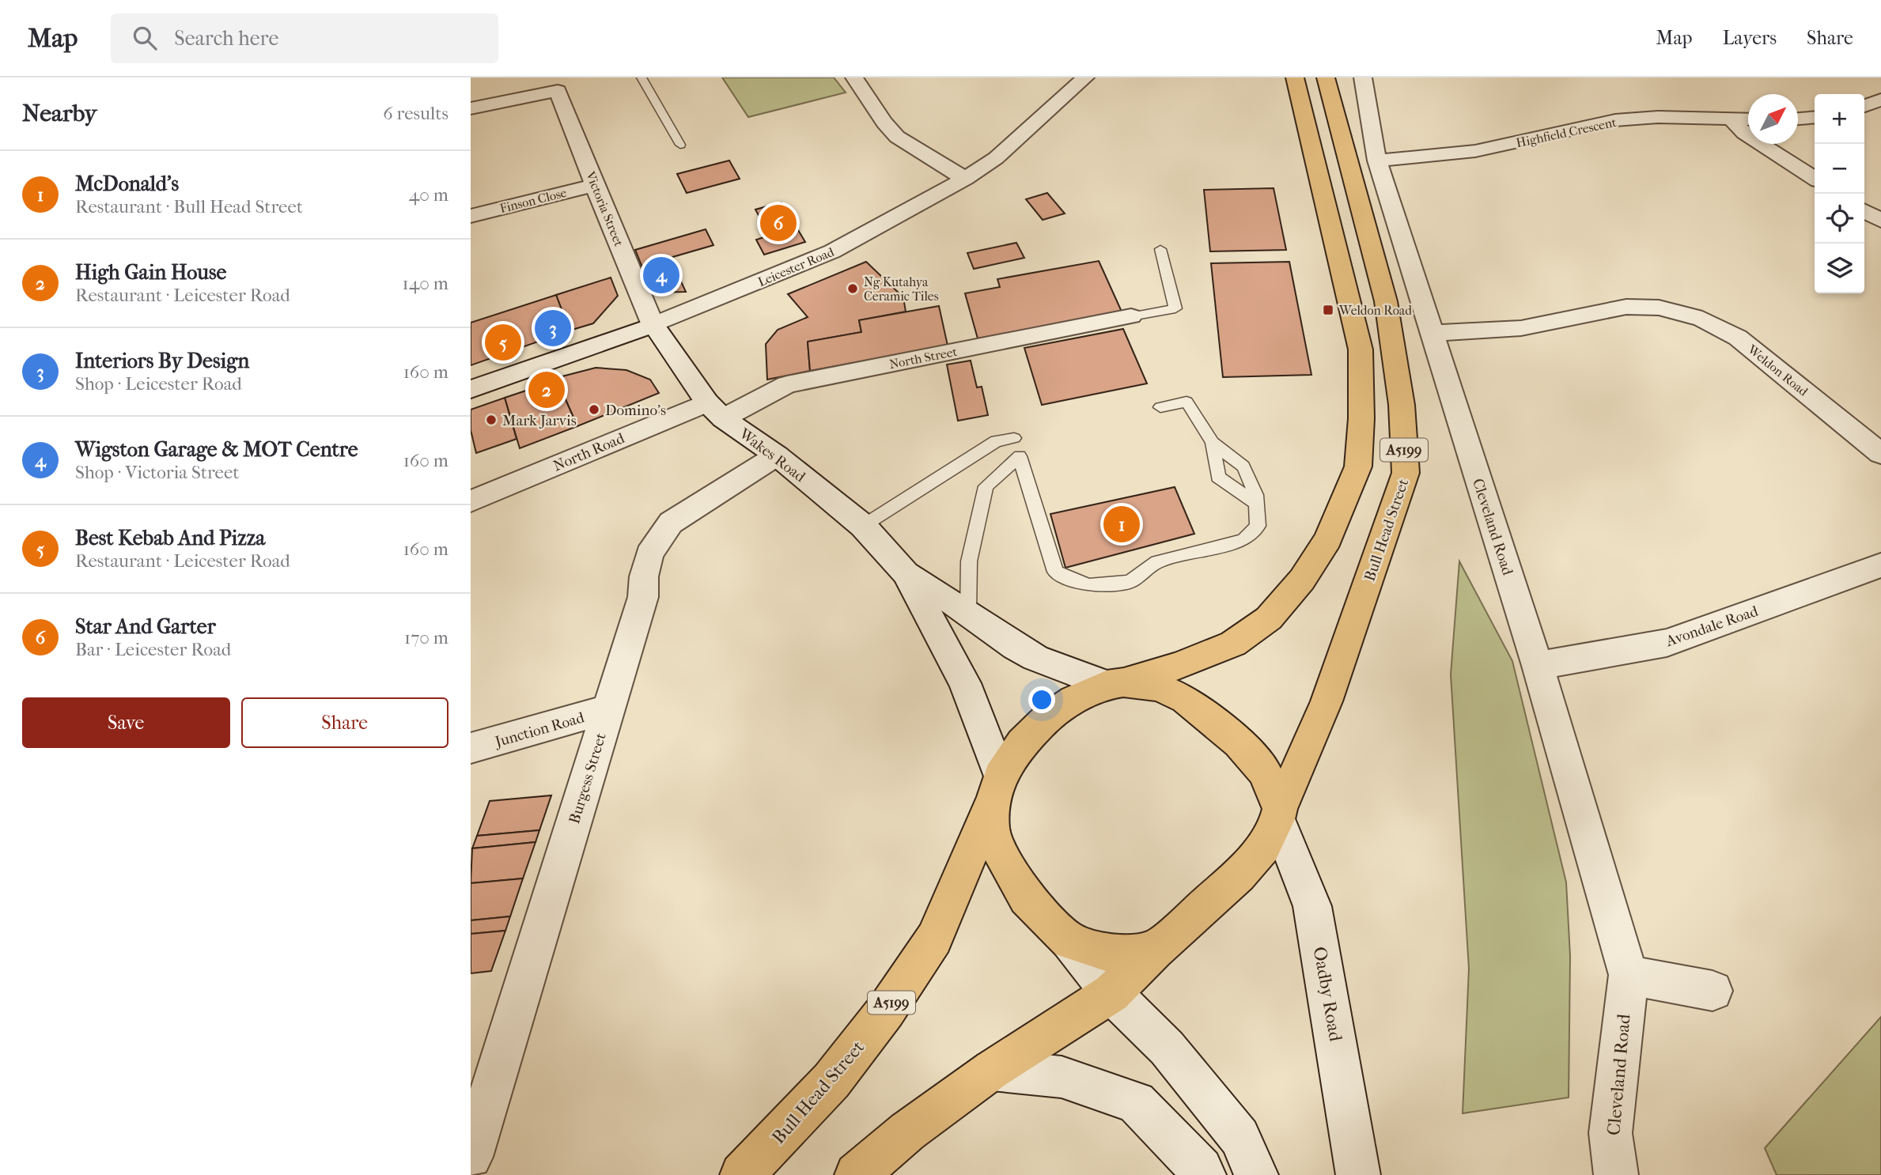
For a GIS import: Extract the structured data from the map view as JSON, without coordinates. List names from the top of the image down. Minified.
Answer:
{"streets":{"main road":["A5199","Bull Head Street"],"street":["Highfield Crescent","Finson Close","Victoria Street","Leicester Road","North Street","Weldon Road","North Road","Wakes Road","Cleveland Road","Avondale Road","Junction Road","Burgess Street","Oadby Road"]},"crossings":[["Highfield Crescent","Cleveland Road"],["Finson Close","Victoria Street"],["Victoria Street","Leicester Road"],["Victoria Street","Wakes Road"],["Leicester Road","Wakes Road"],["North Street","North Road"],["North Street","Wakes Road"],["Weldon Road","Cleveland Road"],["A5199","Wakes Road"],["A5199","Bull Head Street"],["North Road","Wakes Road"],["Wakes Road","Bull Head Street"],["Wakes Road","Burgess Street"],["Cleveland Road","Avondale Road"],["Bull Head Street","Oadby Road"],["Junction Road","Burgess Street"]],"places":{"other":["Ng Kutahya Ceramic Tiles","Domino's","Mark Jarvis"],"transit":["Weldon Road"]},"north":"top right","page":{"header":"Map","search":"Search here","nav":["Map","Layers","Share"],"heading":["Nearby","6 results"],"map_buttons":["+","−"],"list":[{"mark":"1","name":"McDonald's","note":"Restaurant · Bull Head Street","value":"40 m"},{"mark":"2","name":"High Gain House","note":"Restaurant · Leicester Road","value":"140 m"},{"mark":"3","name":"Interiors By Design","note":"Shop · Leicester Road","value":"160 m"},{"mark":"4","name":"Wigston Garage & MOT Centre","note":"Shop · Victoria Street","value":"160 m"},{"mark":"5","name":"Best Kebab And Pizza","note":"Restaurant · Leicester Road","value":"160 m"},{"mark":"6","name":"Star And Garter","note":"Bar · Leicester Road","value":"170 m"}],"pins":["6","4","3","5","2","1"],"buttons":["Save","Share"]}}
